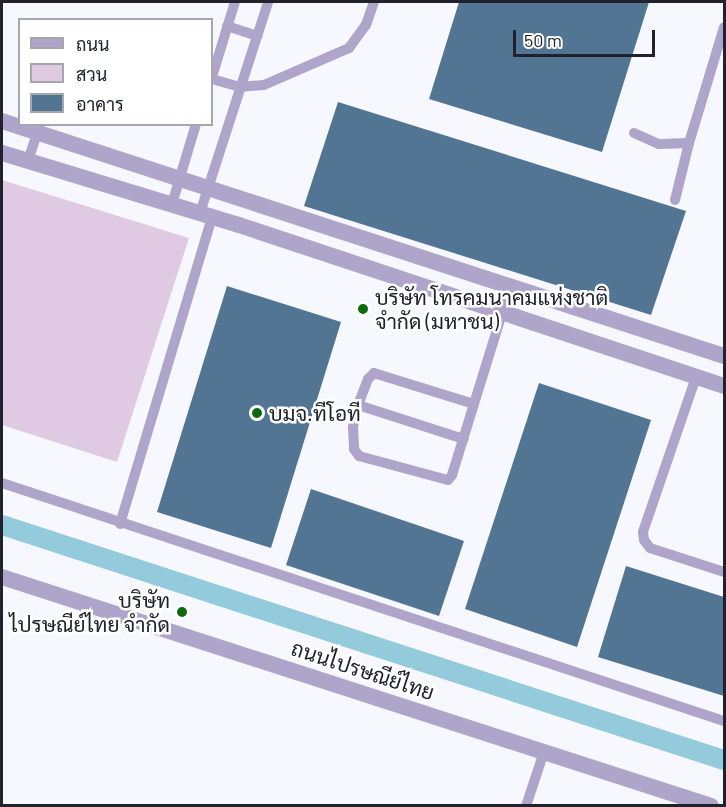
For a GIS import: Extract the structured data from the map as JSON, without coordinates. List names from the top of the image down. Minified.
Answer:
{"streets":{"street":["ถนนไปรษณีย์ไทย"]},"places":["บริษัท โทรคมนาคมแห่งชาติ จำกัด (มหาชน)","บมจ.ทีโอที","บริษัท ไปรษณีย์ไทย จำกัด"],"legend":["ถนน","สวน","อาคาร"],"scale_bar":"50 m"}
